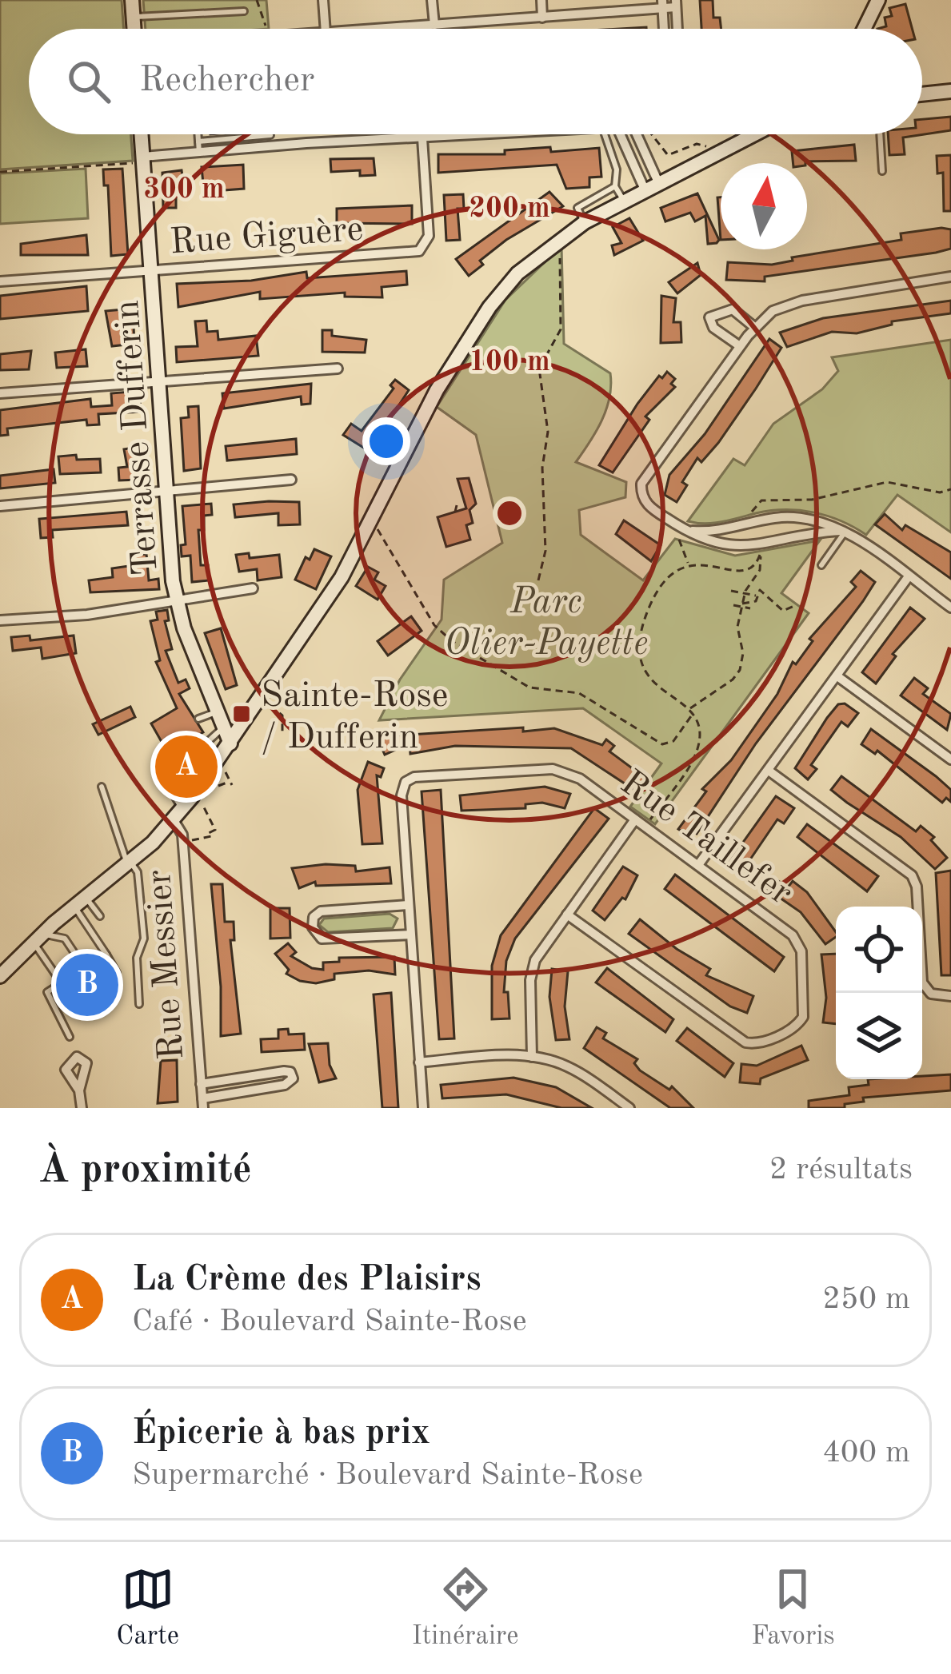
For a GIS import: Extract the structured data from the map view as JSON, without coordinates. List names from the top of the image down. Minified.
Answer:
{"streets":{"street":["Rue Giguère","Terrasse Dufferin","Rue Taillefer","Rue Messier"]},"crossings":[["Rue Giguère","Terrasse Dufferin"]],"parks":["Parc Olier-Payette"],"places":{"transit":["Sainte-Rose / Dufferin"]},"north":"top","page":{"search":"Rechercher","pins":["A","B"],"heading":["À proximité","2 résultats"],"list":[{"mark":"A","name":"La Crème des Plaisirs","note":"Café · Boulevard Sainte-Rose","value":"250 m"},{"mark":"B","name":"Épicerie à bas prix","note":"Supermarché · Boulevard Sainte-Rose","value":"400 m"}],"nav":["Carte","Itinéraire","Favoris"]},"rings":["300 m","200 m","100 m"]}
